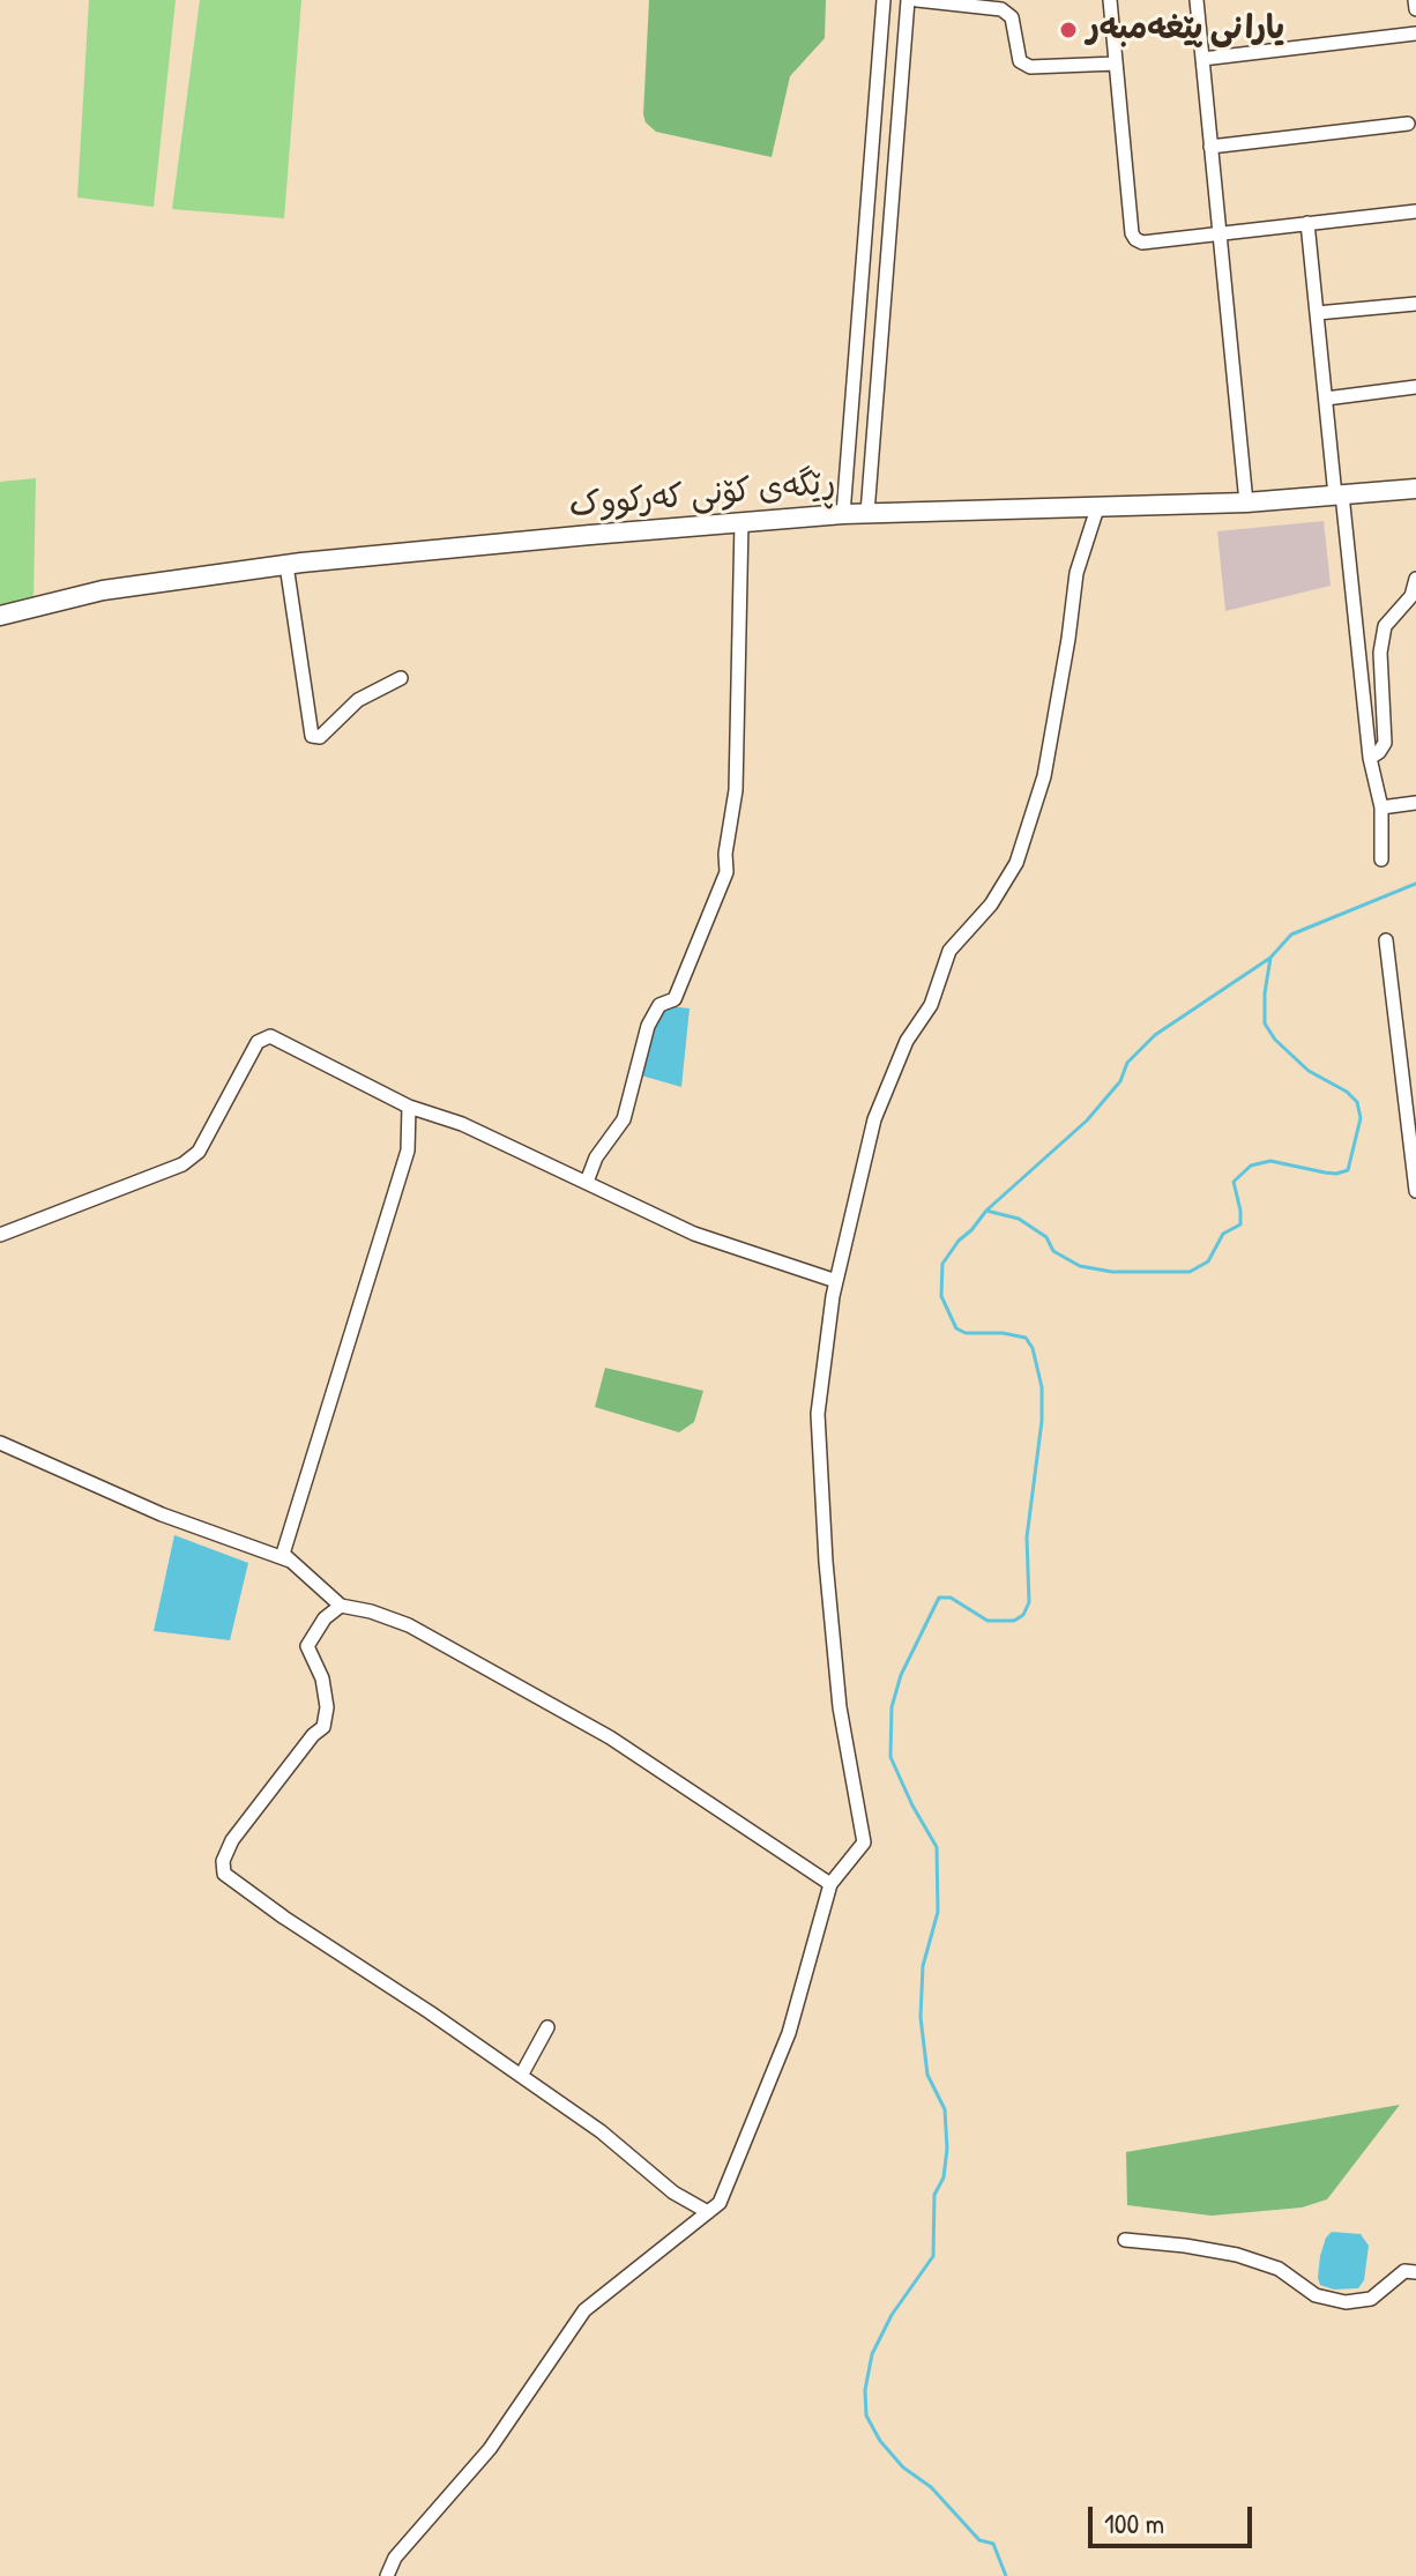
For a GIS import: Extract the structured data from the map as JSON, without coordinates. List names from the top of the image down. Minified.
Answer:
{"streets":{"street":["ڕێگەی کۆنی کەرکووک"]},"places":["یارانی پێغەمبەر"],"scale_bar":"100 m"}
